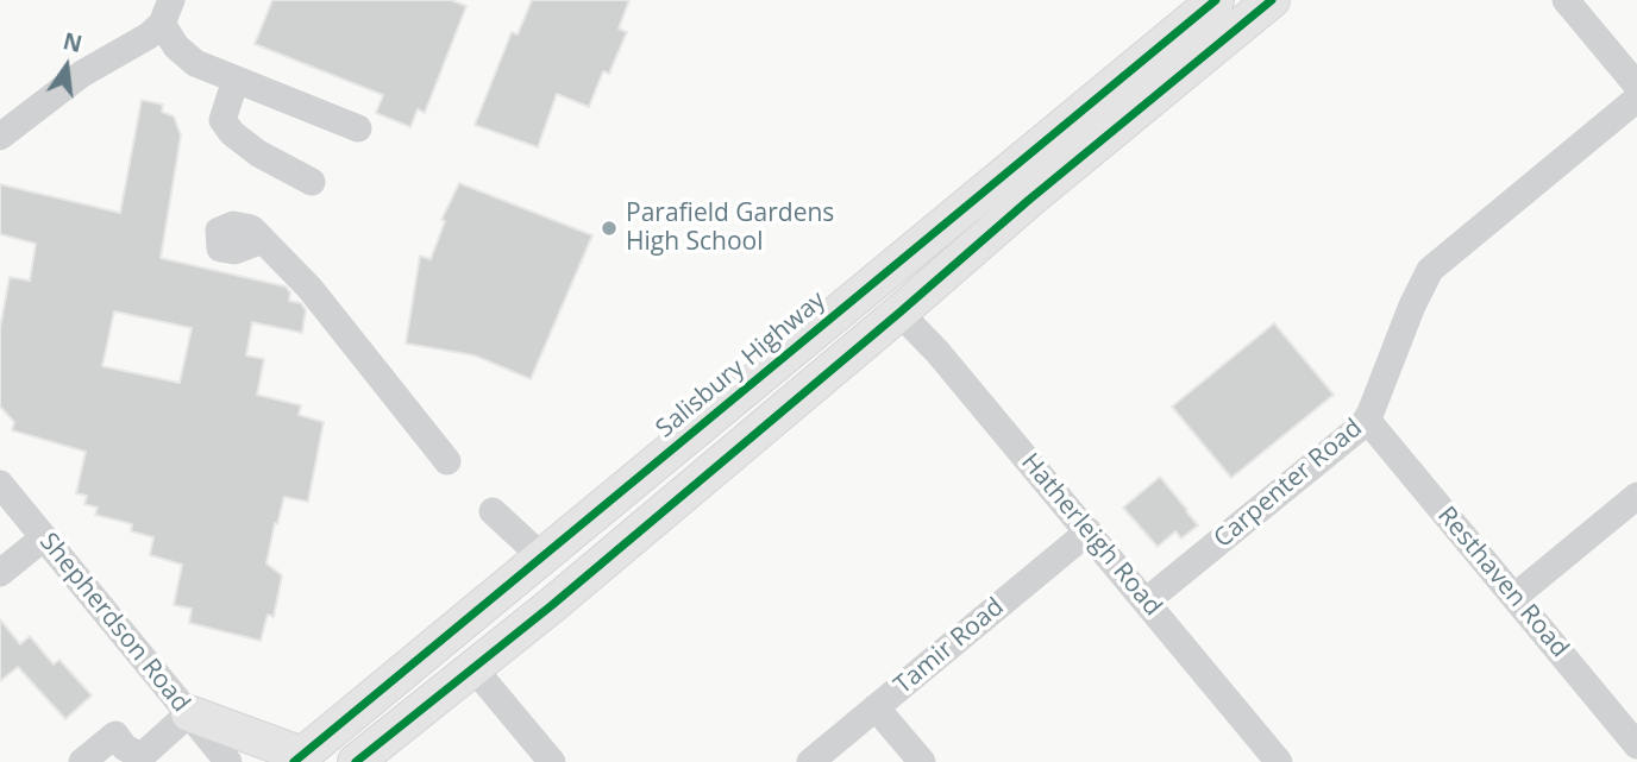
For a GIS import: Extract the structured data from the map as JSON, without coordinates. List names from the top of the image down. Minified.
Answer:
{"streets":{"main road":["Salisbury Highway"],"street":["Carpenter Road","Hatherleigh Road","Resthaven Road","Shepherdson Road","Tamir Road"]},"crossings":[["Salisbury Highway","Hatherleigh Road"],["Carpenter Road","Hatherleigh Road"],["Carpenter Road","Resthaven Road"],["Hatherleigh Road","Tamir Road"]],"places":["Parafield Gardens High School"],"north":"top"}
